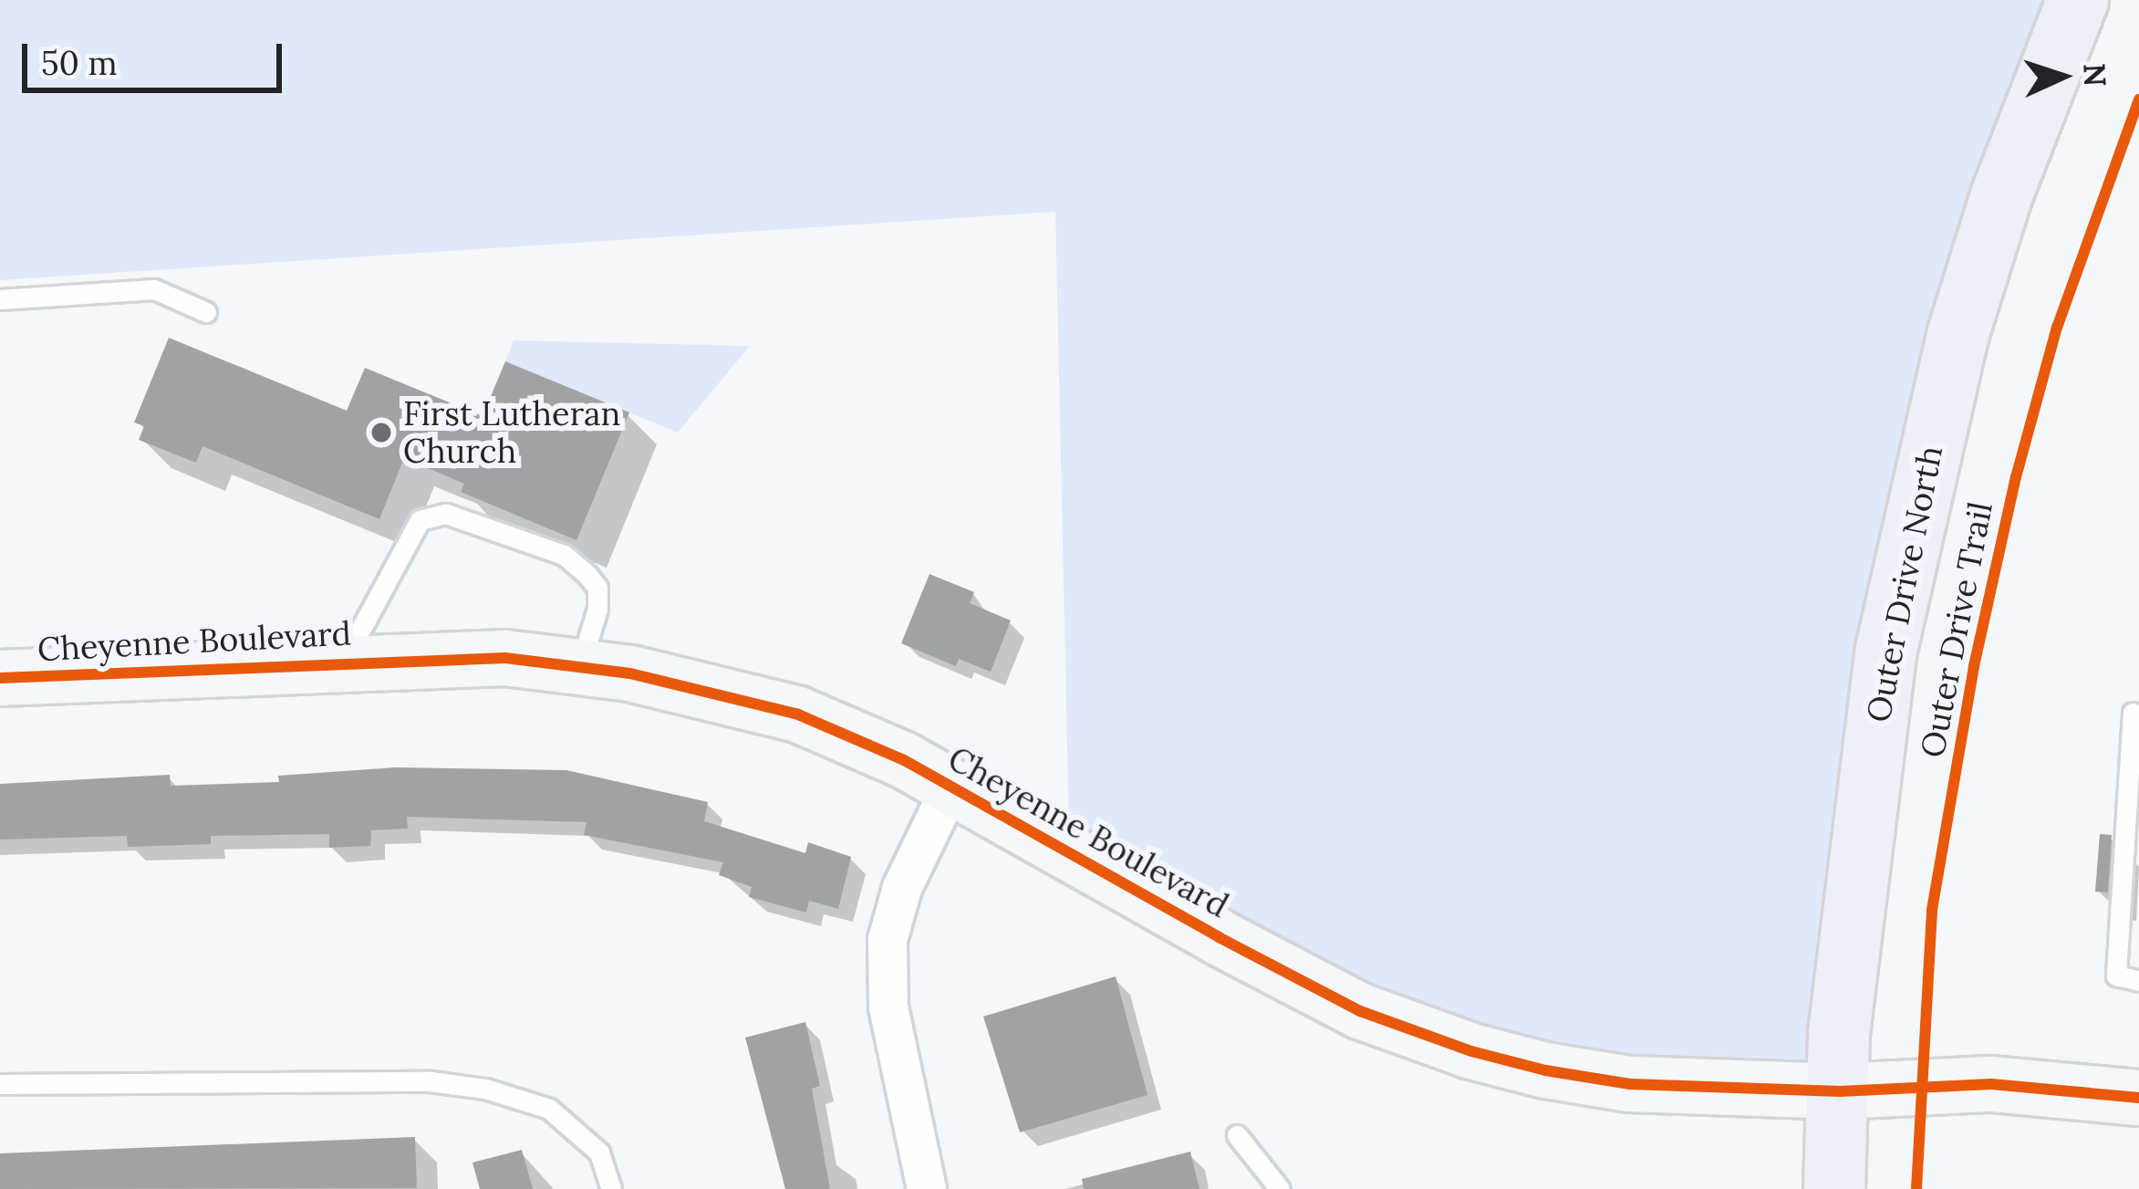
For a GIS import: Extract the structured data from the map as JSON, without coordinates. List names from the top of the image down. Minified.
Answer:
{"streets":{"main road":["Outer Drive North"],"street":["Cheyenne Boulevard"],"cycle path":["Outer Drive Trail"]},"crossings":[["Outer Drive North","Cheyenne Boulevard"]],"places":["First Lutheran Church"],"scale_bar":"50 m","north":"right"}
